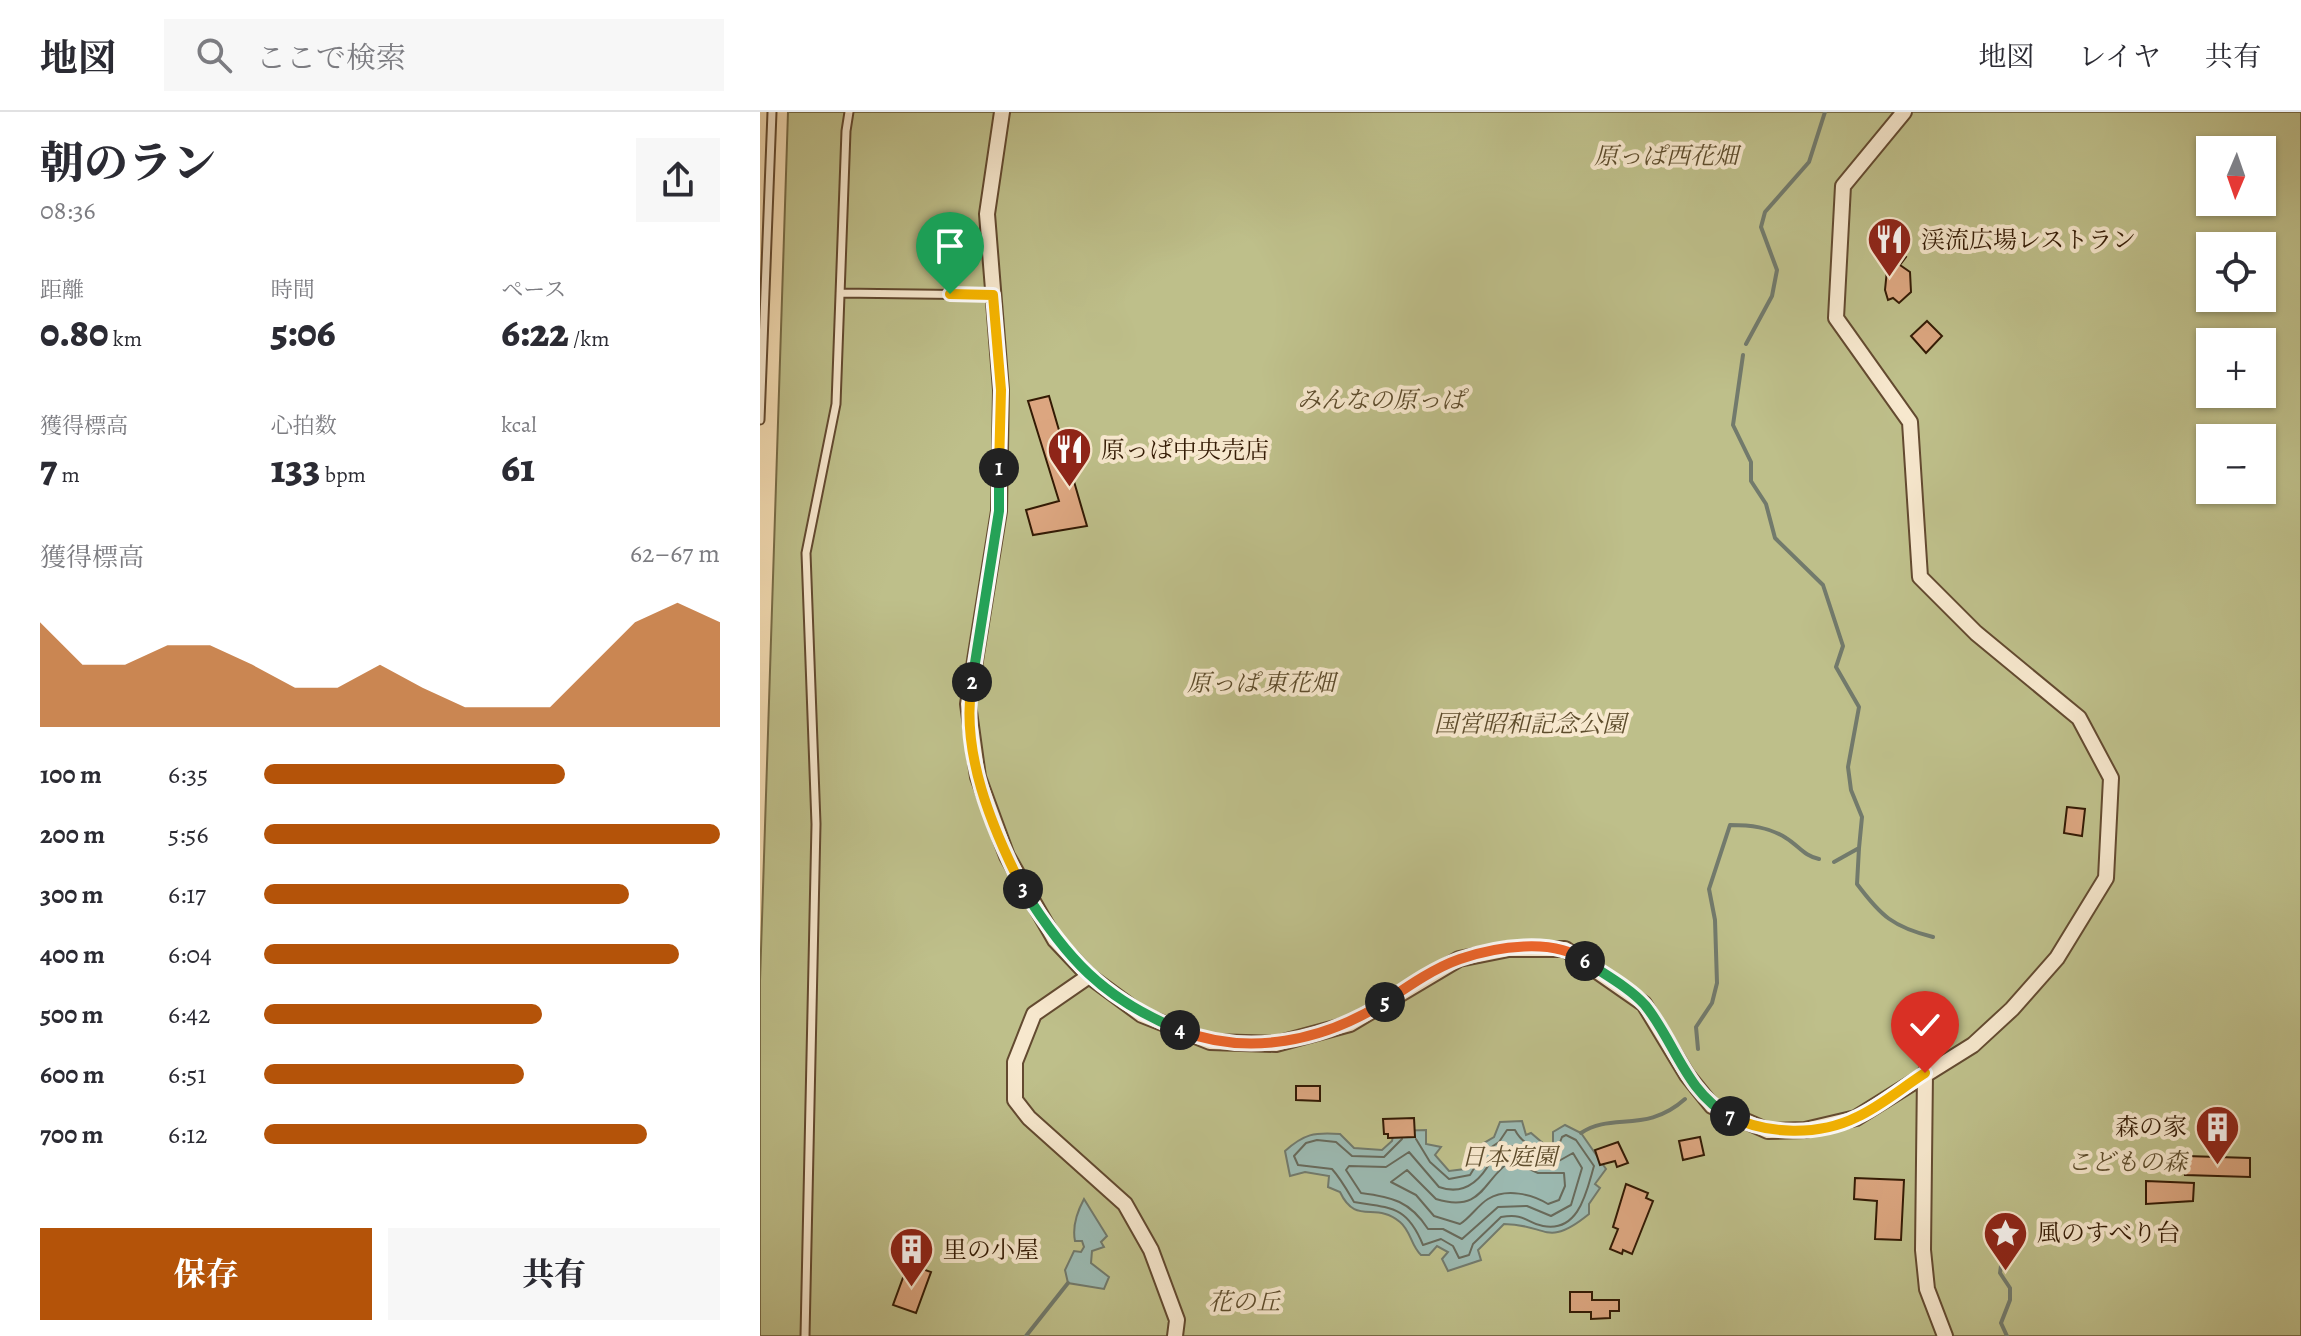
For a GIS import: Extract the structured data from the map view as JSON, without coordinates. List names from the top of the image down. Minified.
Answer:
{"parks":["原っぱ西花畑","みんなの原っぱ","原っぱ 東花畑","国営昭和記念公園","日本庭園","こどもの森","花の丘"],"places":{"restaurant":["渓流広場レストラン","原っぱ中央売店"],"building":["森の家","里の小屋"],"place":["風のすべり台"]},"north":"bottom","page":{"header":"地図","search":"ここで検索","nav":["地図","レイヤ","共有"],"heading":["朝のラン","08:36"],"map_buttons":["+","−"],"stats":[["距離","0.80 km"],["時間","5:06"],["ペース","6:22 /km"],["獲得標高","7 m"],["心拍数","133 bpm"],["kcal","61"]],"pins":["1","2","3","6","5","4","7"],"chart":["獲得標高","62–67 m"],"list":[{"name":"100 m","note":"6:35"},{"name":"200 m","note":"5:56"},{"name":"300 m","note":"6:17"},{"name":"400 m","note":"6:04"},{"name":"500 m","note":"6:42"},{"name":"600 m","note":"6:51"},{"name":"700 m","note":"6:12"}],"buttons":["保存","共有"]}}
